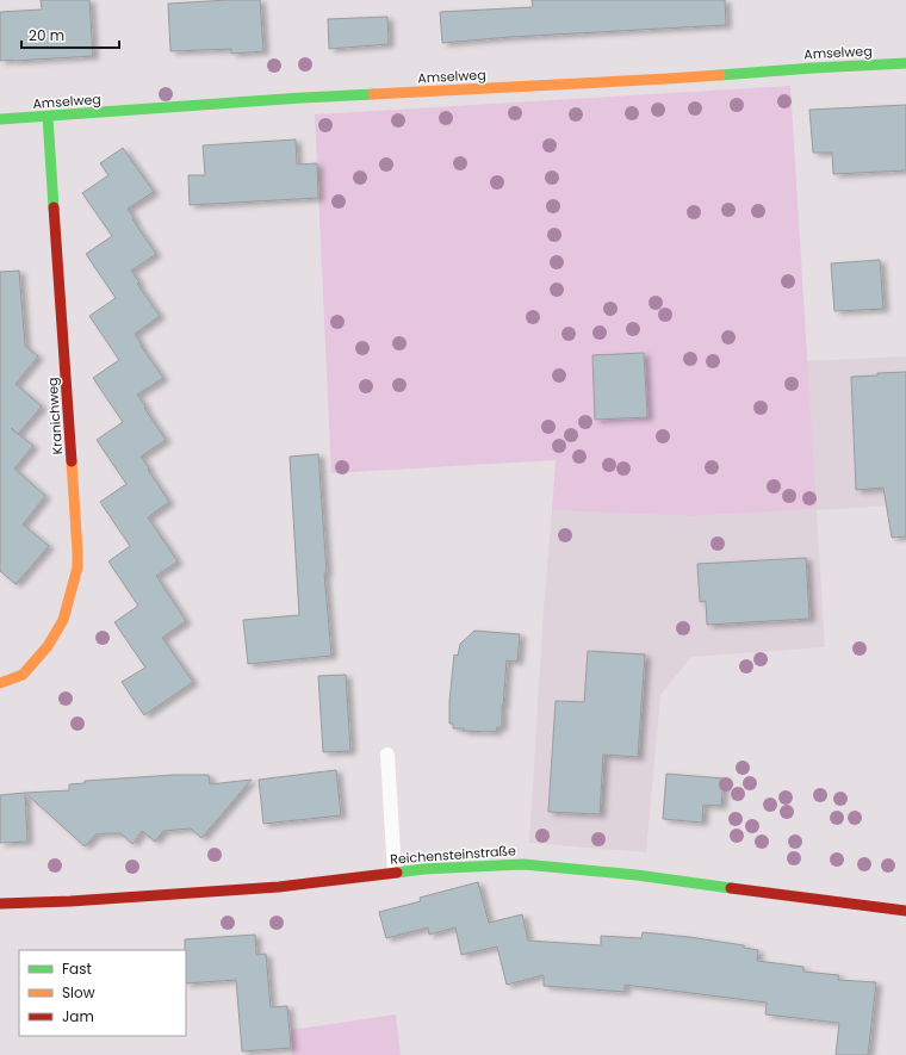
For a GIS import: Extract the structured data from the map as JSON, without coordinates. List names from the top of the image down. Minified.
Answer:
{"streets":{"street":["Amselweg","Kranichweg","Reichensteinstraße"]},"crossings":[["Amselweg","Kranichweg"]],"legend":["Fast","Slow","Jam"],"scale_bar":"20 m"}
